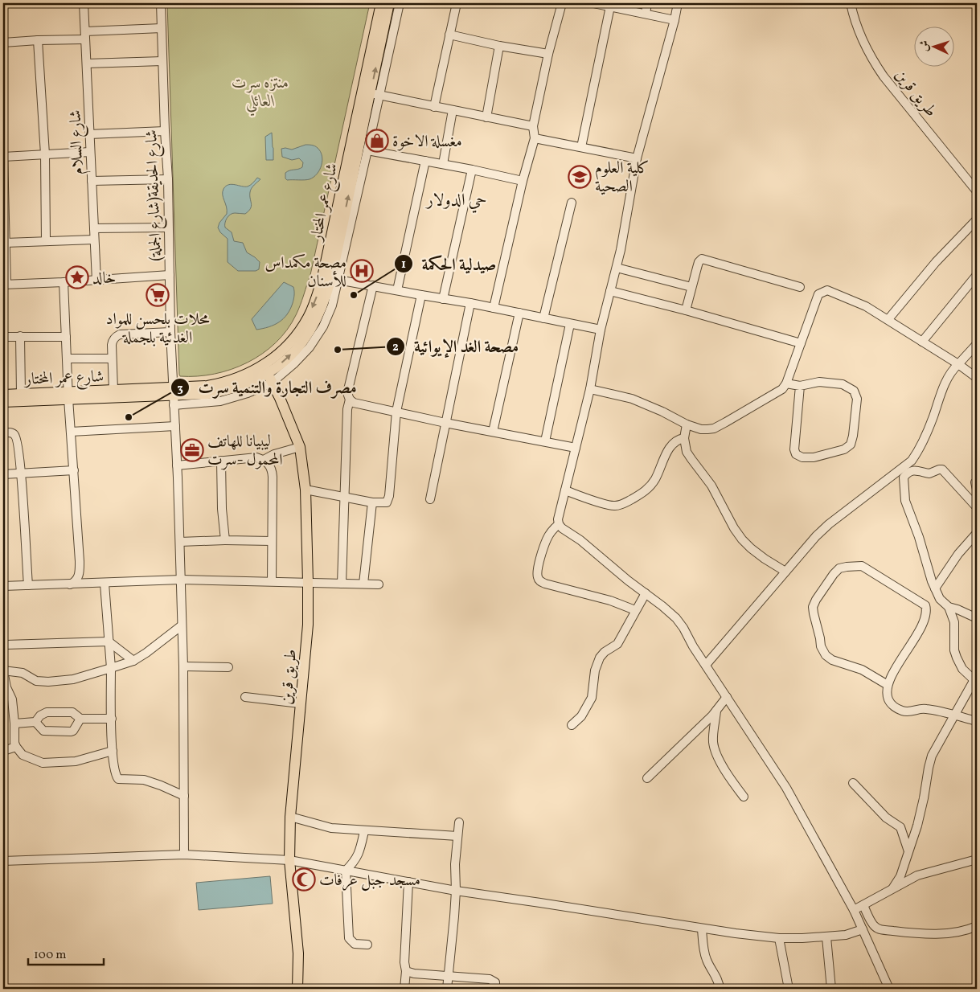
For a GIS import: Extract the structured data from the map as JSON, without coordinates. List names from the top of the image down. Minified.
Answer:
{"streets":{"main road":["طريق قرين","شارع عمر المختار"],"street":["شارع السلام","شارع الحديقة(شارع الجملة)"]},"crossings":[["شارع الحديقة(شارع الجملة)","شارع عمر المختار"]],"districts":["حي الدولار"],"parks":["منتزه سرت العائلي"],"places":{"shop":["مغسلة الاخوة"],"school or university":["كلية العلوم الصحية"],"hospital":["مصحة مكمداس للأسنان"],"place":["خالد"],"supermarket":["محلات بلحسن للمواد الغدئية بلجملة"],"other":["صيدلية الحكمة","مصحة الغد الإيوائية","مصرف التجارة والتنمية سرت"],"office":["ليبيانا للهاتف المحمول -سرت"],"mosque":["مسجد جبل عرفات"]},"scale_bar":"100 m","north":"left"}
